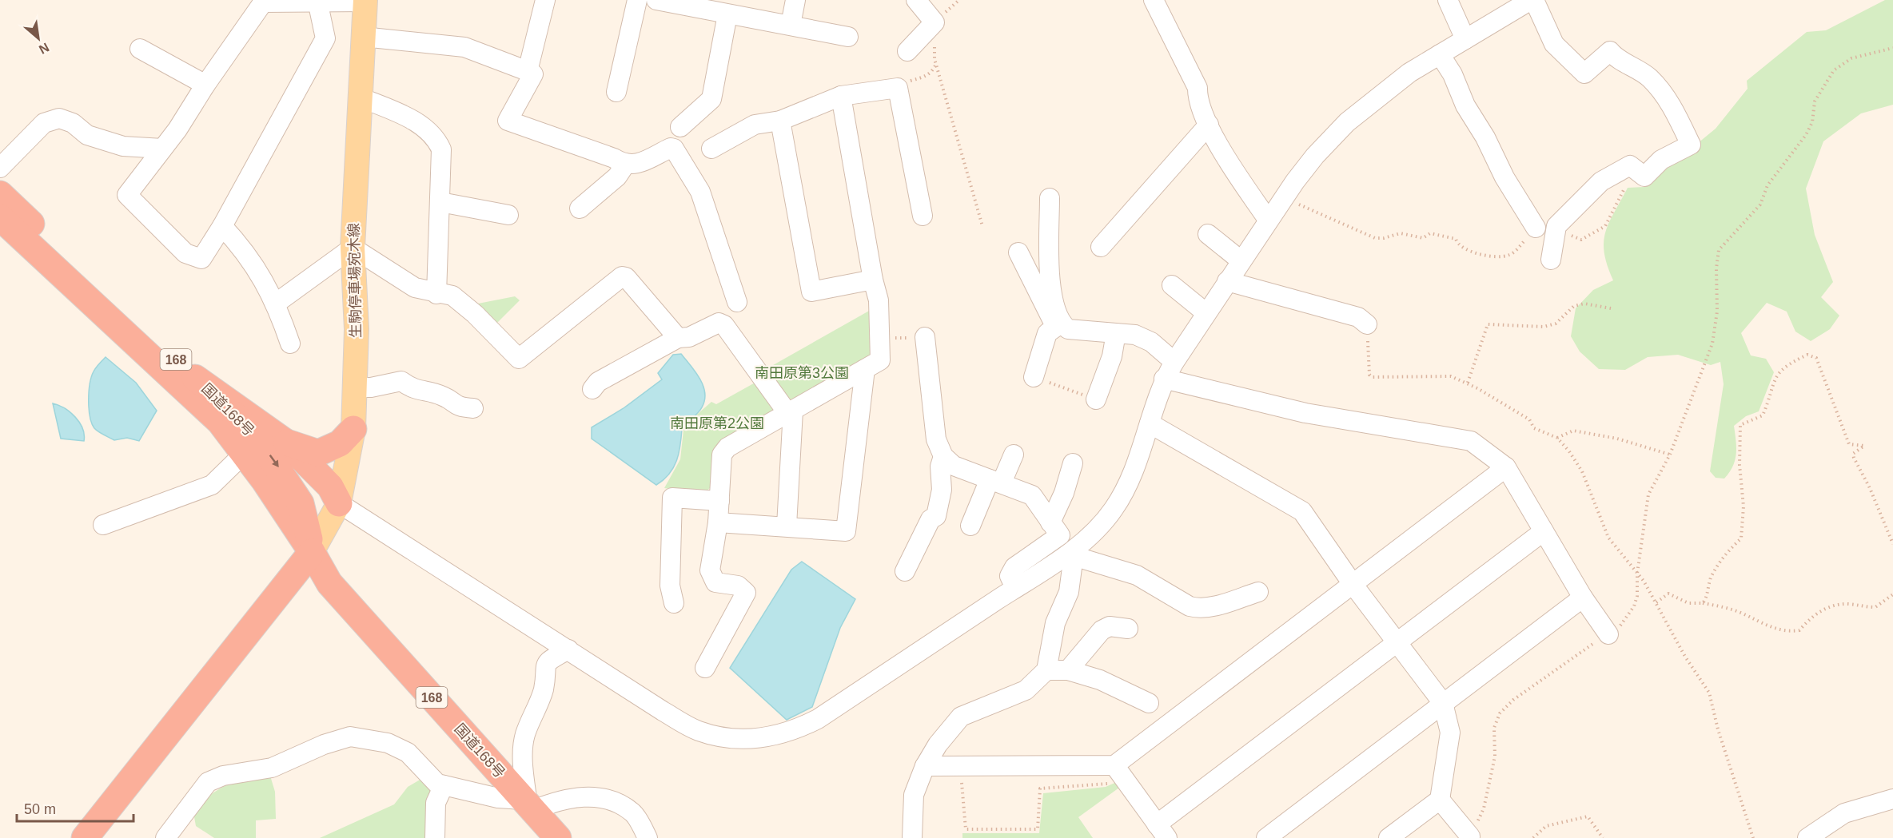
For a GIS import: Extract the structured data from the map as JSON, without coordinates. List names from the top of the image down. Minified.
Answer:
{"streets":{"highway":["168","国道168号"],"main road":["生駒停車場宛木線"]},"crossings":[["生駒停車場宛木線","国道168号"]],"parks":["南田原第3公園","南田原第2公園"],"scale_bar":"50 m","north":"bottom right"}
